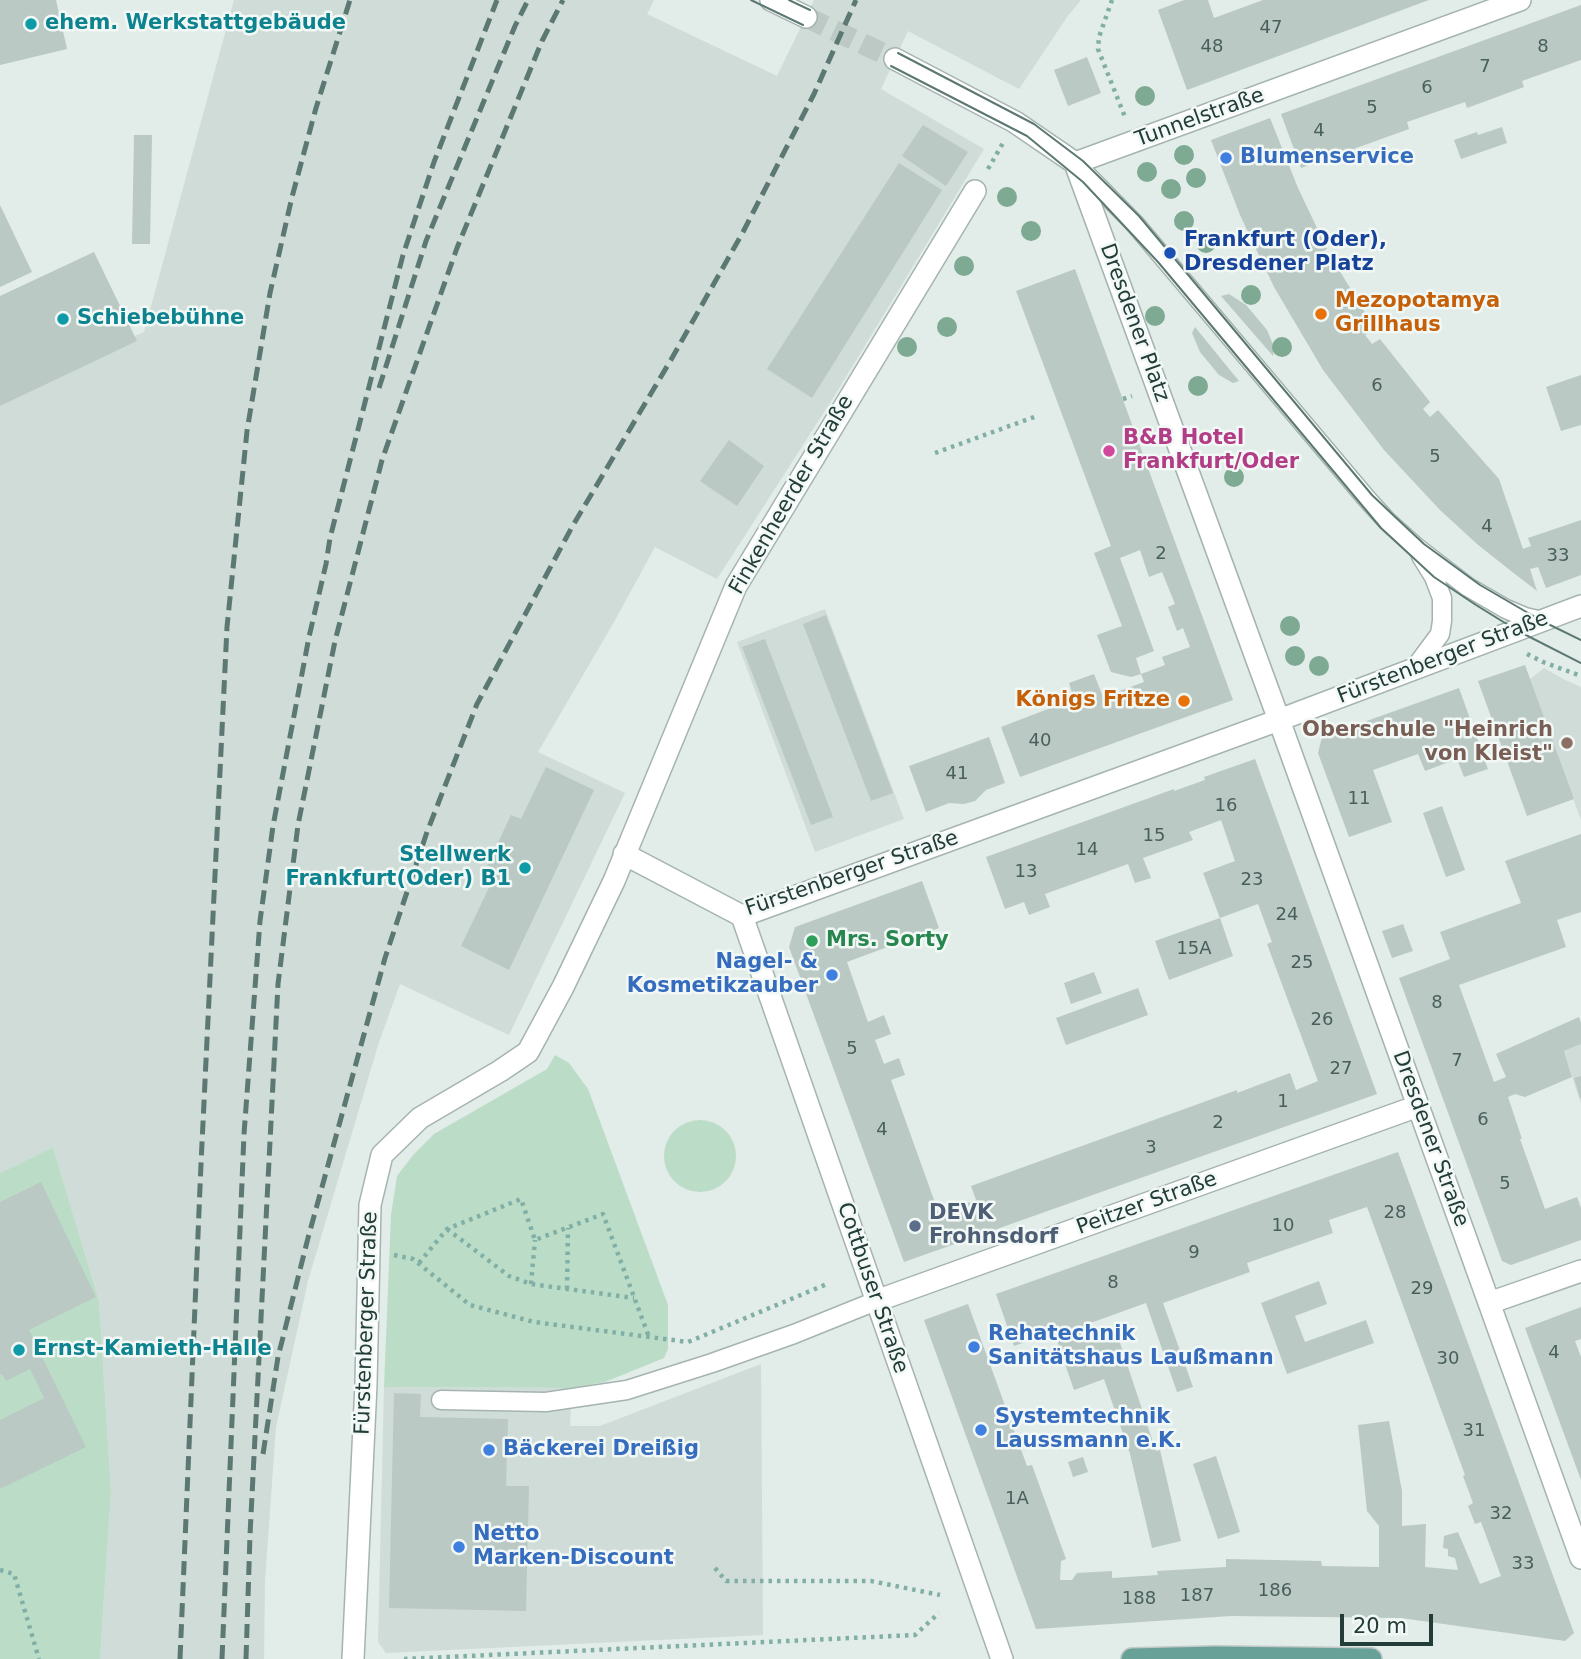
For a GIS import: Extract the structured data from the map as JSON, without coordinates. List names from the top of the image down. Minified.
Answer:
{"streets":{"street":["Tunnelstraße","Dresdener Platz","Finkenheerder Straße","Fürstenberger Straße","Dresdener Straße","Peitzer Straße","Cottbuser Straße"]},"crossings":[["Tunnelstraße","Dresdener Platz"],["Dresdener Platz","Fürstenberger Straße"],["Dresdener Platz","Dresdener Straße"],["Finkenheerder Straße","Fürstenberger Straße"],["Fürstenberger Straße","Dresdener Straße"],["Fürstenberger Straße","Cottbuser Straße"],["Dresdener Straße","Peitzer Straße"],["Peitzer Straße","Cottbuser Straße"]],"places":["ehem. Werkstattgebäude","Blumenservice","Frankfurt (Oder), Dresdener Platz","Mezopotamya Grillhaus","Schiebebühne","B&B Hotel Frankfurt/Oder","Königs Fritze","Oberschule \"Heinrich von Kleist\"","Stellwerk Frankfurt(Oder) B1","Mrs. Sorty","Nagel- & Kosmetikzauber","DEVK Frohnsdorf","Rehatechnik Sanitätshaus Laußmann","Ernst-Kamieth-Halle","Systemtechnik Laussmann e.K.","Bäckerei Dreißig","Netto Marken-Discount"],"house_numbers":["47","48","8","7","6","5","4","6","5","4","2","33","40","41","11","16","15","14","13","23","24","15A","25","8","26","5","7","27","1","6","2","4","3","5","28","10","9","8","29","4","30","31","1A","32","33","186","187","188"],"scale_bar":"20 m"}
